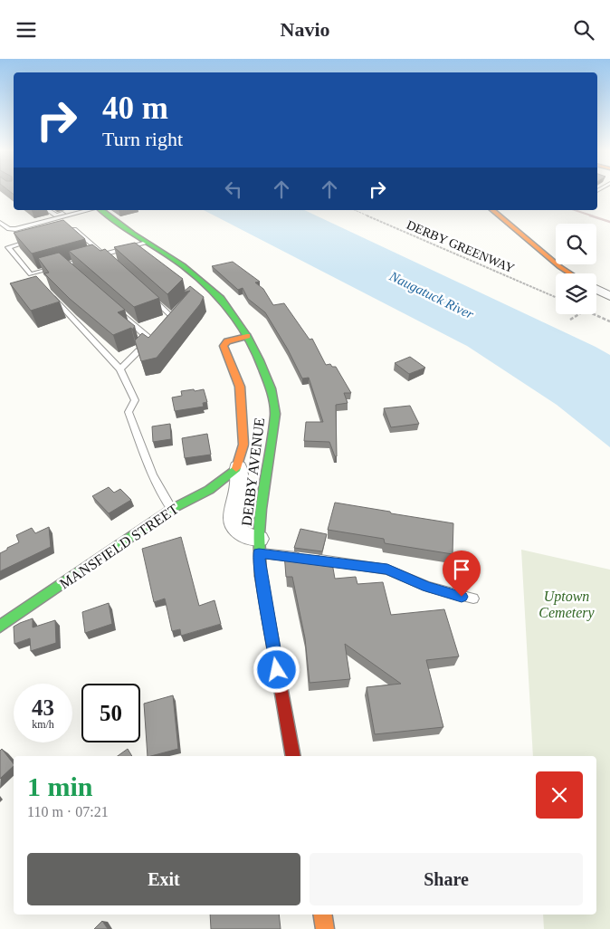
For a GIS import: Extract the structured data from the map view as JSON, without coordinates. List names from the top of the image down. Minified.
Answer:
{"streets":{"main road":["DERBY AVENUE","MANSFIELD STREET"],"path":["DERBY GREENWAY"]},"water":["Naugatuck River"],"parks":["Uptown Cemetery"],"page":{"header":"Navio","turn":["40 m","Turn right"],"speed":"43 km/h","limit":"50","heading":["1 min","110 m · 07:21"],"buttons":["Exit","Share"]}}
